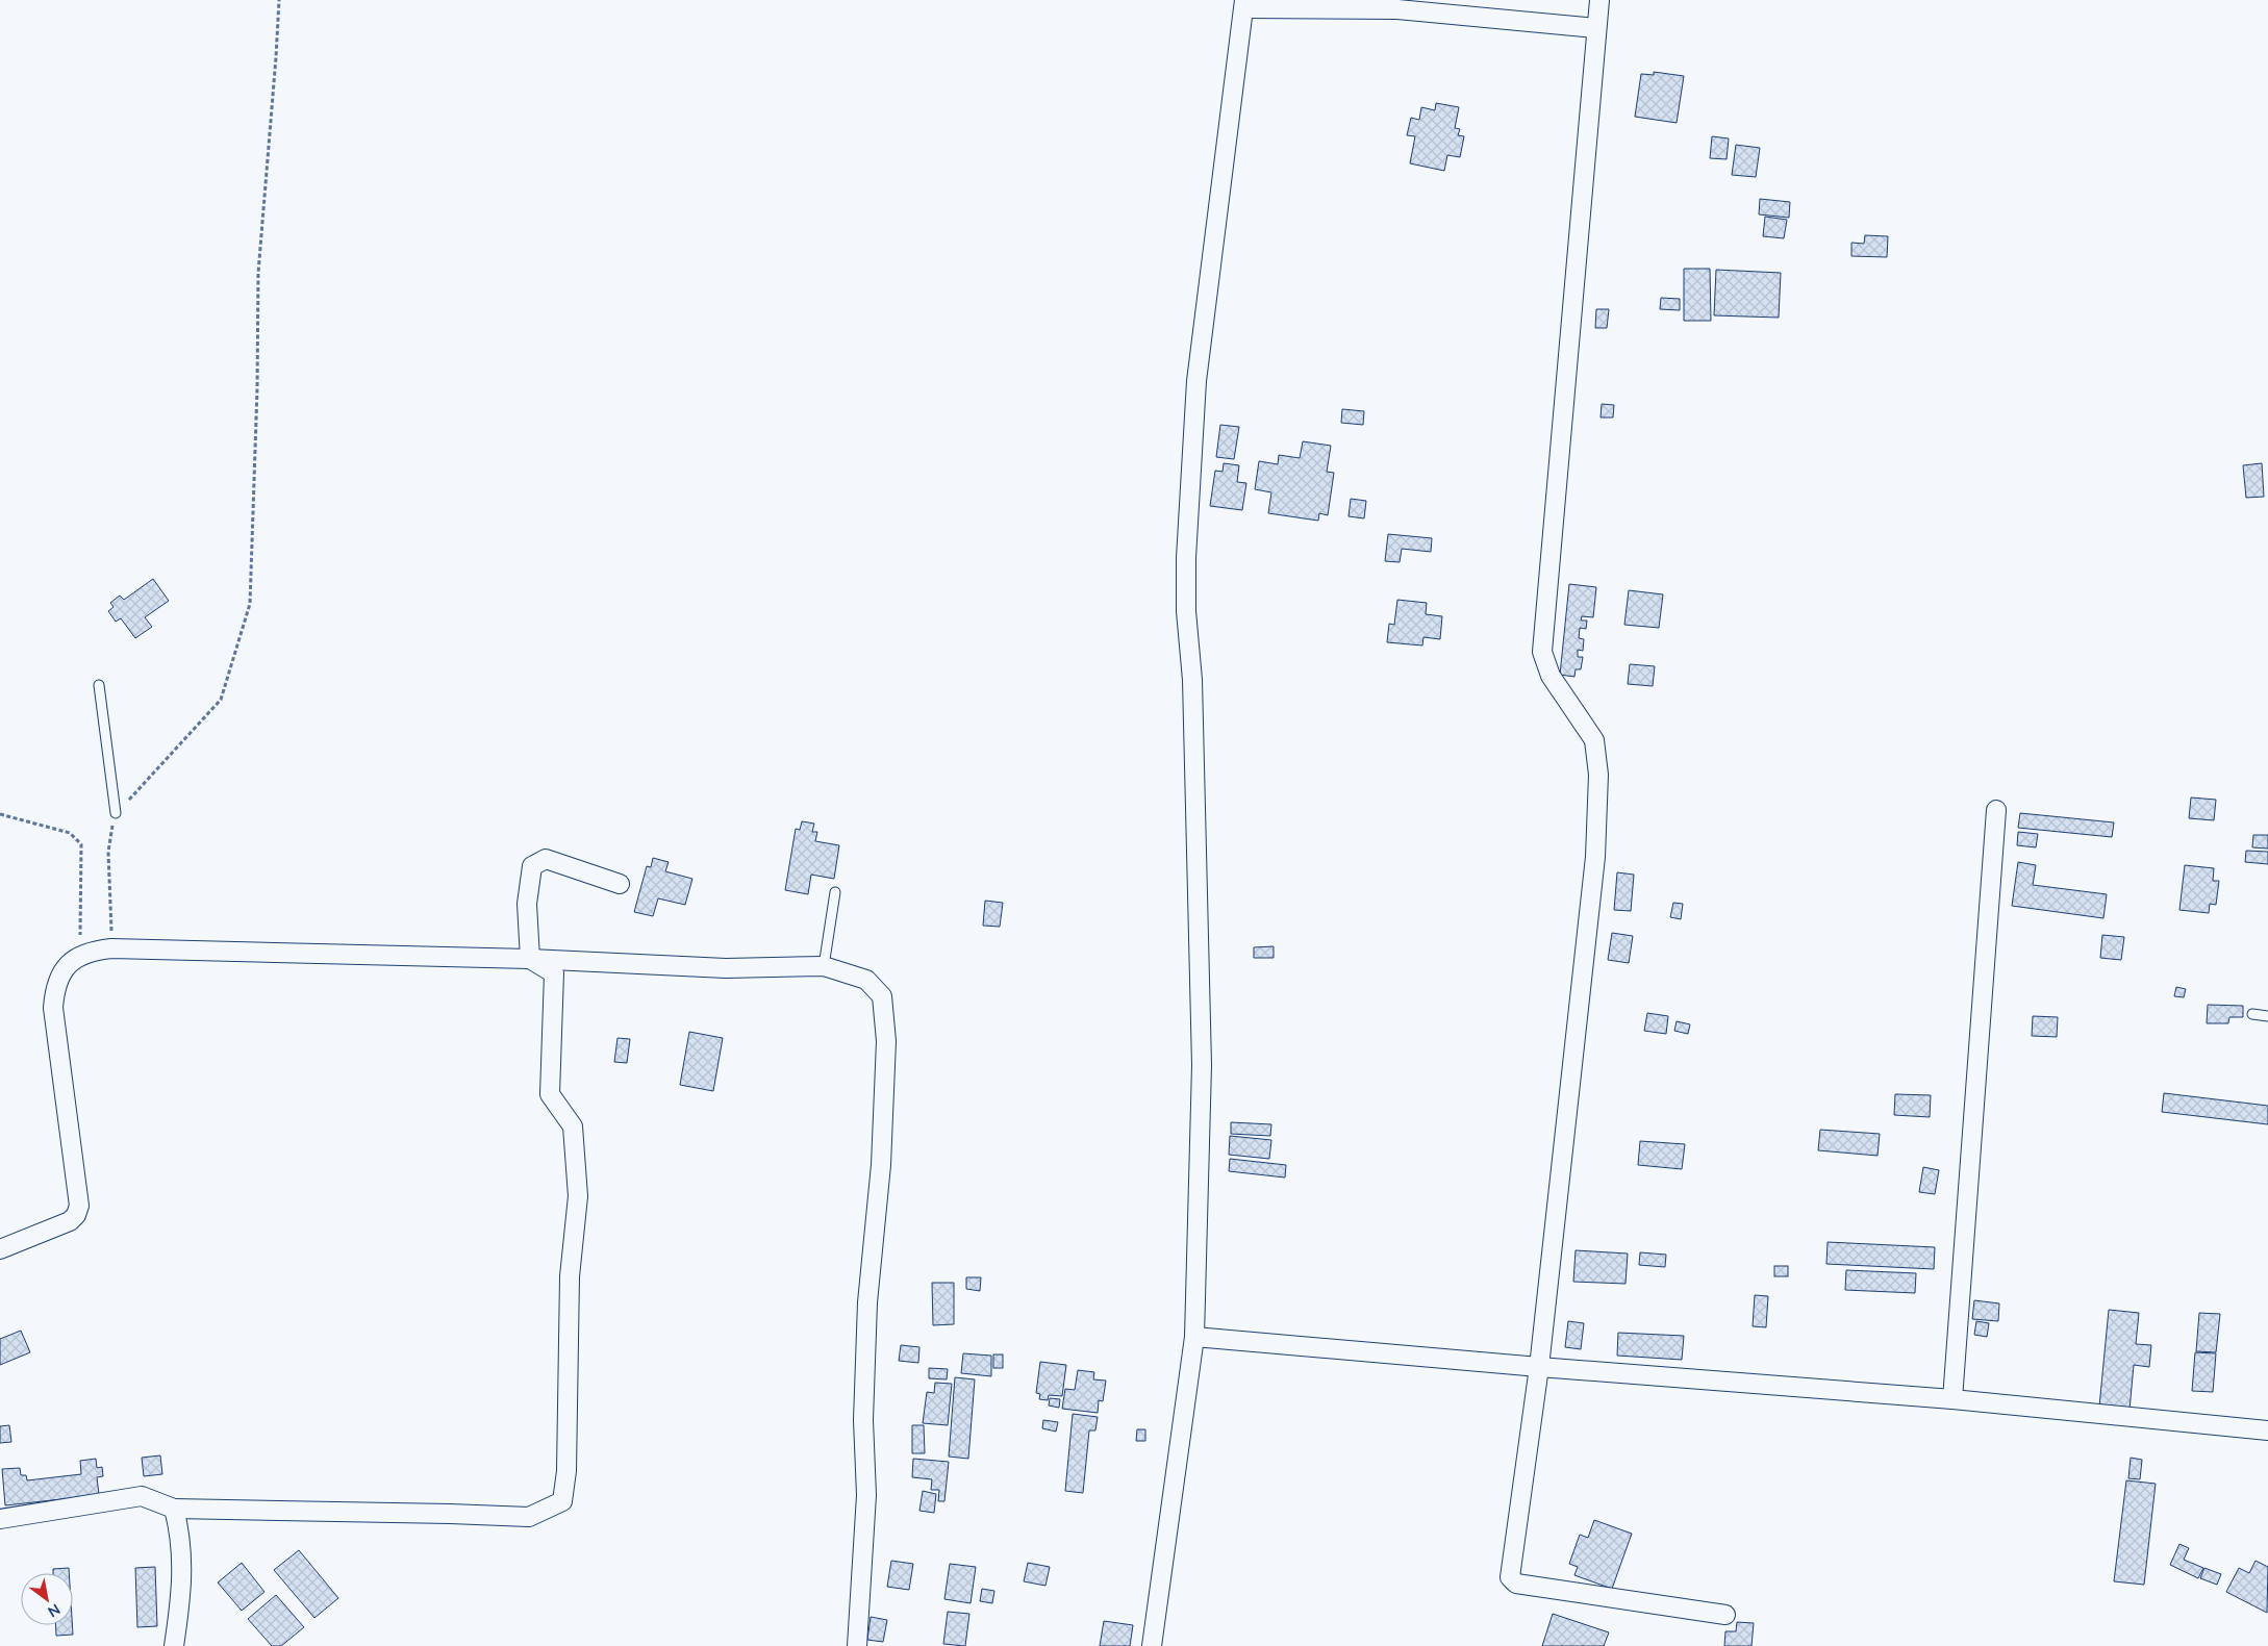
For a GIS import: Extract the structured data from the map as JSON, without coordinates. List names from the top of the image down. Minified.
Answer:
{"north":"bottom right"}
